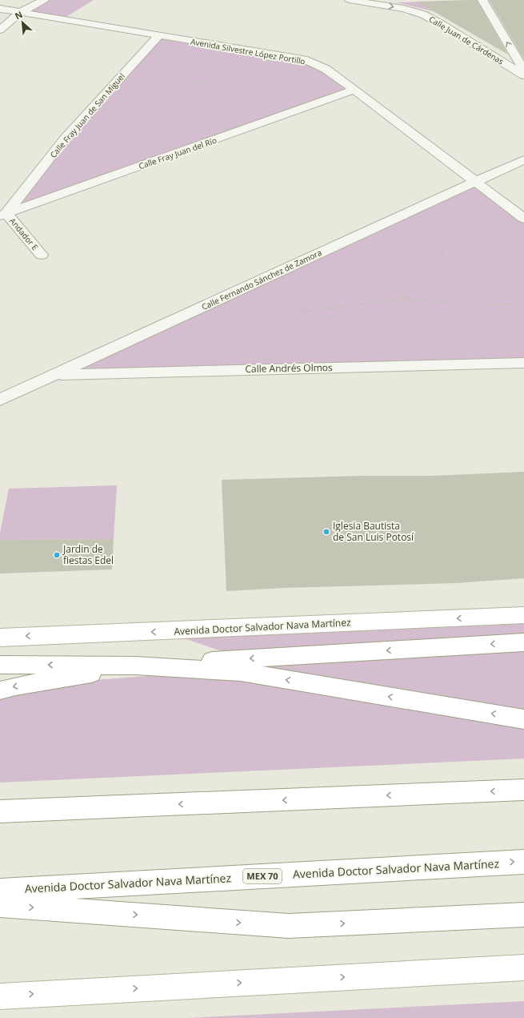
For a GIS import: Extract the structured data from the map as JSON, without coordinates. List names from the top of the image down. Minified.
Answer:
{"streets":{"main road":["Avenida Doctor Salvador Nava Martínez","MEX 70"],"street":["Calle Juan de Cárdenas","Avenida Silvestre López Portillo","Calle Fray Juan de San Miguel","Calle Fray Juan del Río","Andador E","Calle Fernando Sánchez de Zamora","Calle Andrés Olmos"]},"crossings":[["Avenida Silvestre López Portillo","Calle Fray Juan de San Miguel"],["Avenida Silvestre López Portillo","Calle Fray Juan del Río"],["Avenida Silvestre López Portillo","Calle Fernando Sánchez de Zamora"],["Calle Fray Juan de San Miguel","Calle Fray Juan del Río"],["Calle Fray Juan de San Miguel","Andador E"],["Calle Fray Juan del Río","Andador E"],["Calle Fernando Sánchez de Zamora","Calle Andrés Olmos"]],"one_way":["Calle Juan de Cárdenas"],"places":["Iglesia Bautista de San Luis Potosí","Jardin de fiestas Edel"],"north":"top left"}
